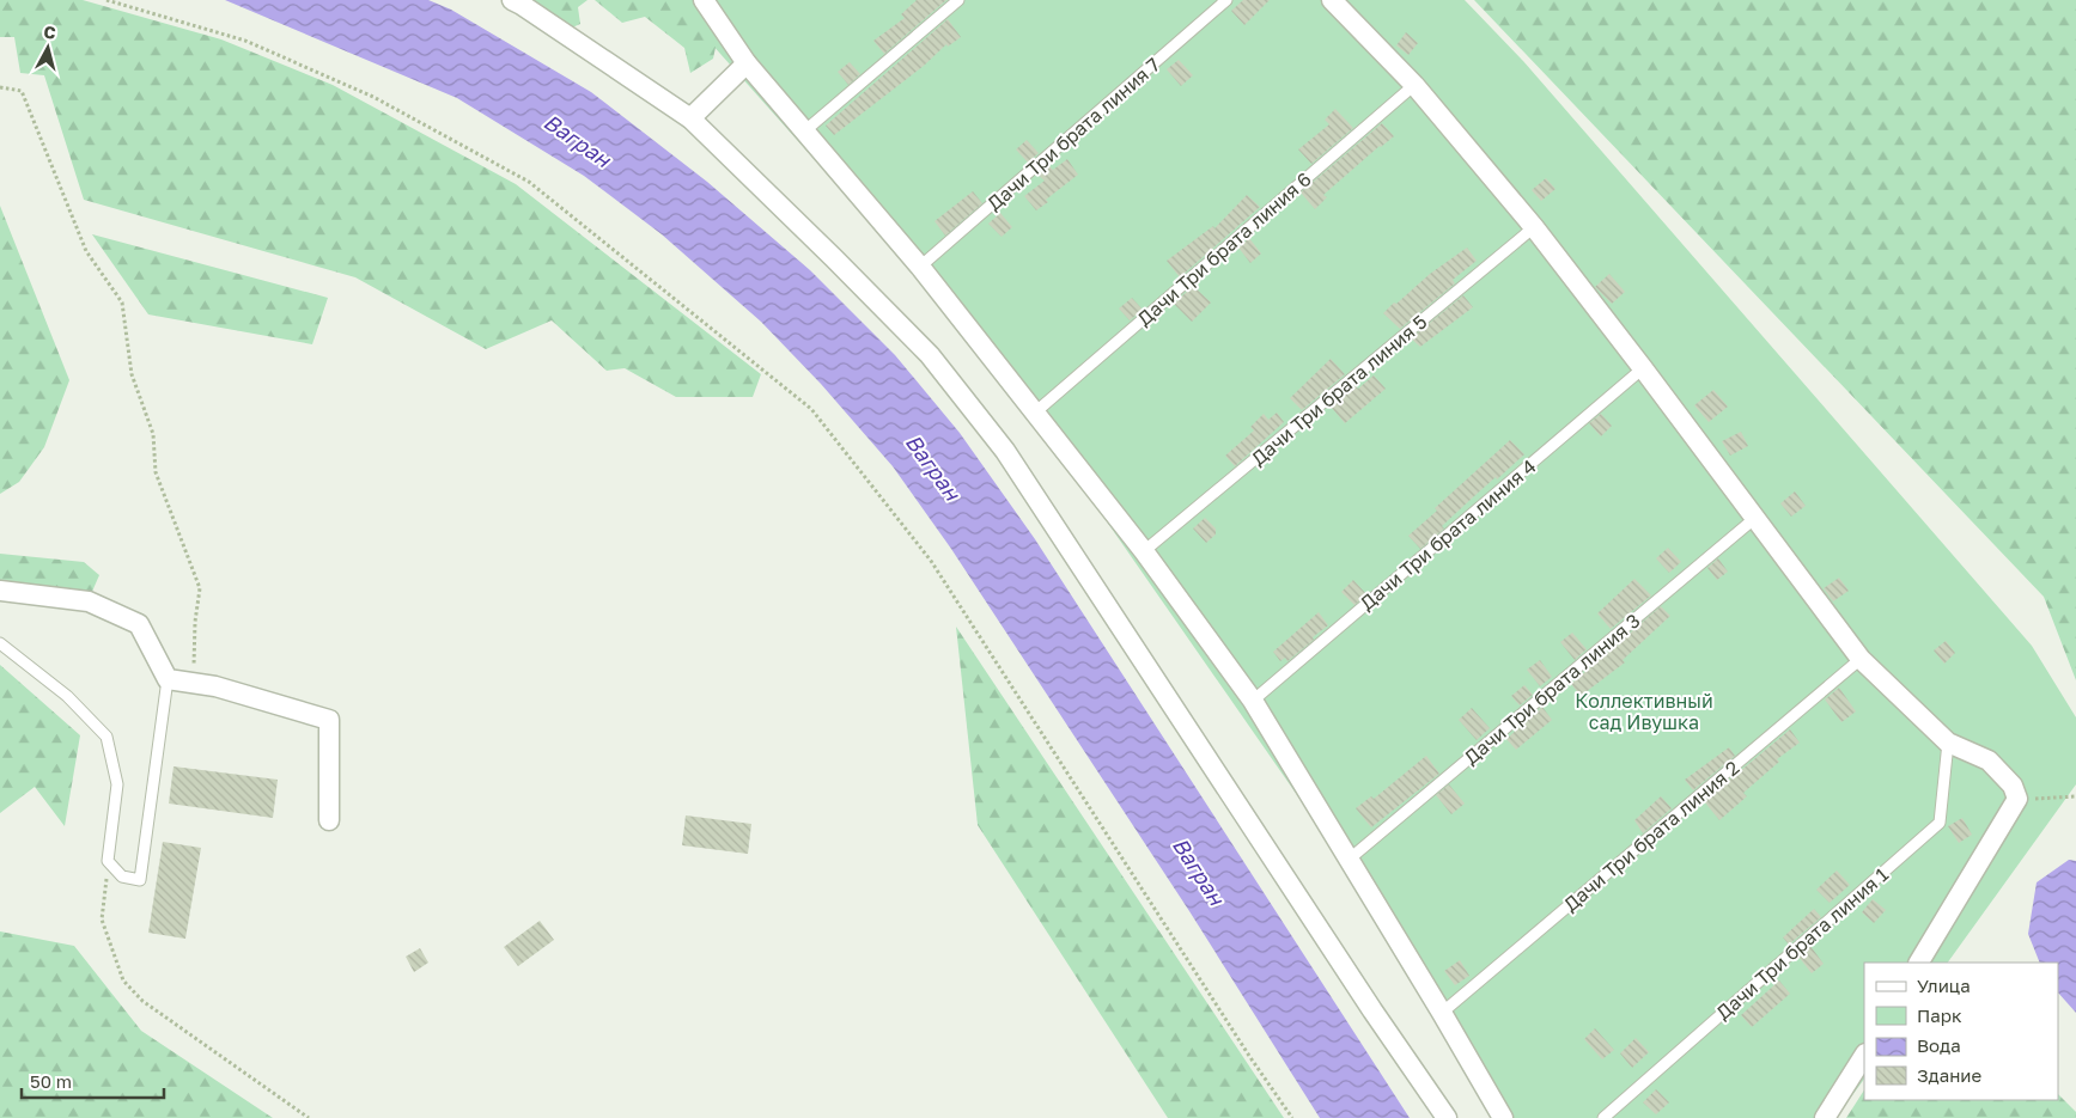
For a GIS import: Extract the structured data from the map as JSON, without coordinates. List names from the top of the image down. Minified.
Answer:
{"streets":{"lane":["Дачи Три брата линия 7","Дачи Три брата линия 6","Дачи Три брата линия 5","Дачи Три брата линия 4","Дачи Три брата линия 3","Дачи Три брата линия 2","Дачи Три брата линия 1"]},"water":["Вагран"],"parks":["Коллективный сад Ивушка"],"legend":["Улица","Парк","Вода","Здание"],"scale_bar":"50 m","north":"top"}
